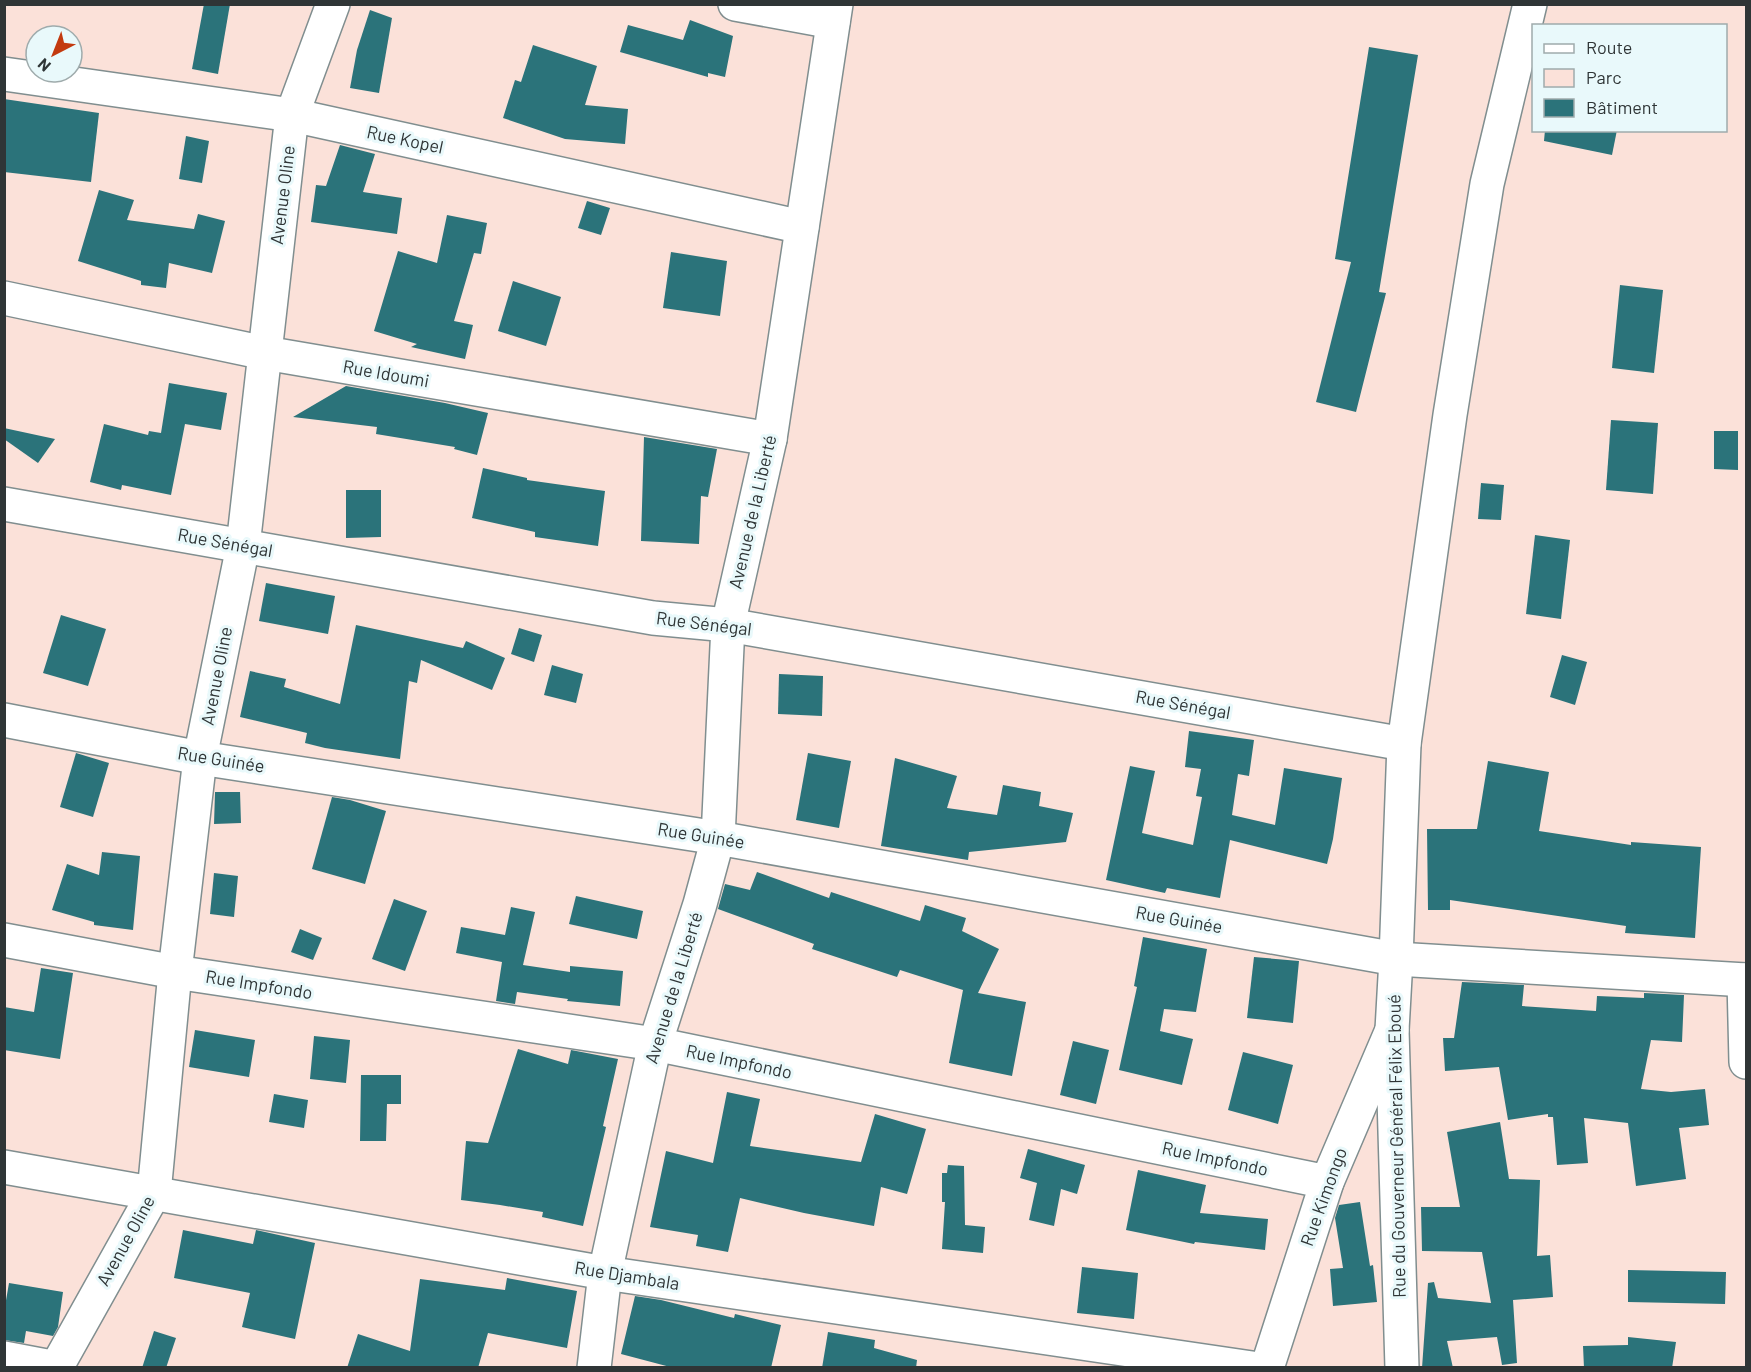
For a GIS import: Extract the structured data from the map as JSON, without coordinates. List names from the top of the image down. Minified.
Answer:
{"streets":{"street":["Rue Kopel","Avenue Oline","Rue Idoumi","Avenue de la Liberté","Rue Sénégal","Rue Guinée","Rue Impfondo","Rue du Gouverneur Général Félix Eboué","Rue Kimongo","Rue Djambala"]},"crossings":[["Rue Kopel","Avenue Oline"],["Rue Kopel","Avenue de la Liberté"],["Avenue Oline","Rue Idoumi"],["Avenue Oline","Rue Sénégal"],["Avenue Oline","Rue Guinée"],["Avenue Oline","Rue Impfondo"],["Avenue Oline","Rue Djambala"],["Rue Idoumi","Avenue de la Liberté"],["Avenue de la Liberté","Rue Sénégal"],["Avenue de la Liberté","Rue Guinée"],["Avenue de la Liberté","Rue Impfondo"],["Avenue de la Liberté","Rue Djambala"],["Rue Sénégal","Rue du Gouverneur Général Félix Eboué"],["Rue Guinée","Rue du Gouverneur Général Félix Eboué"],["Rue Impfondo","Rue Kimongo"],["Rue du Gouverneur Général Félix Eboué","Rue Kimongo"]],"legend":["Route","Parc","Bâtiment"],"north":"bottom left"}
